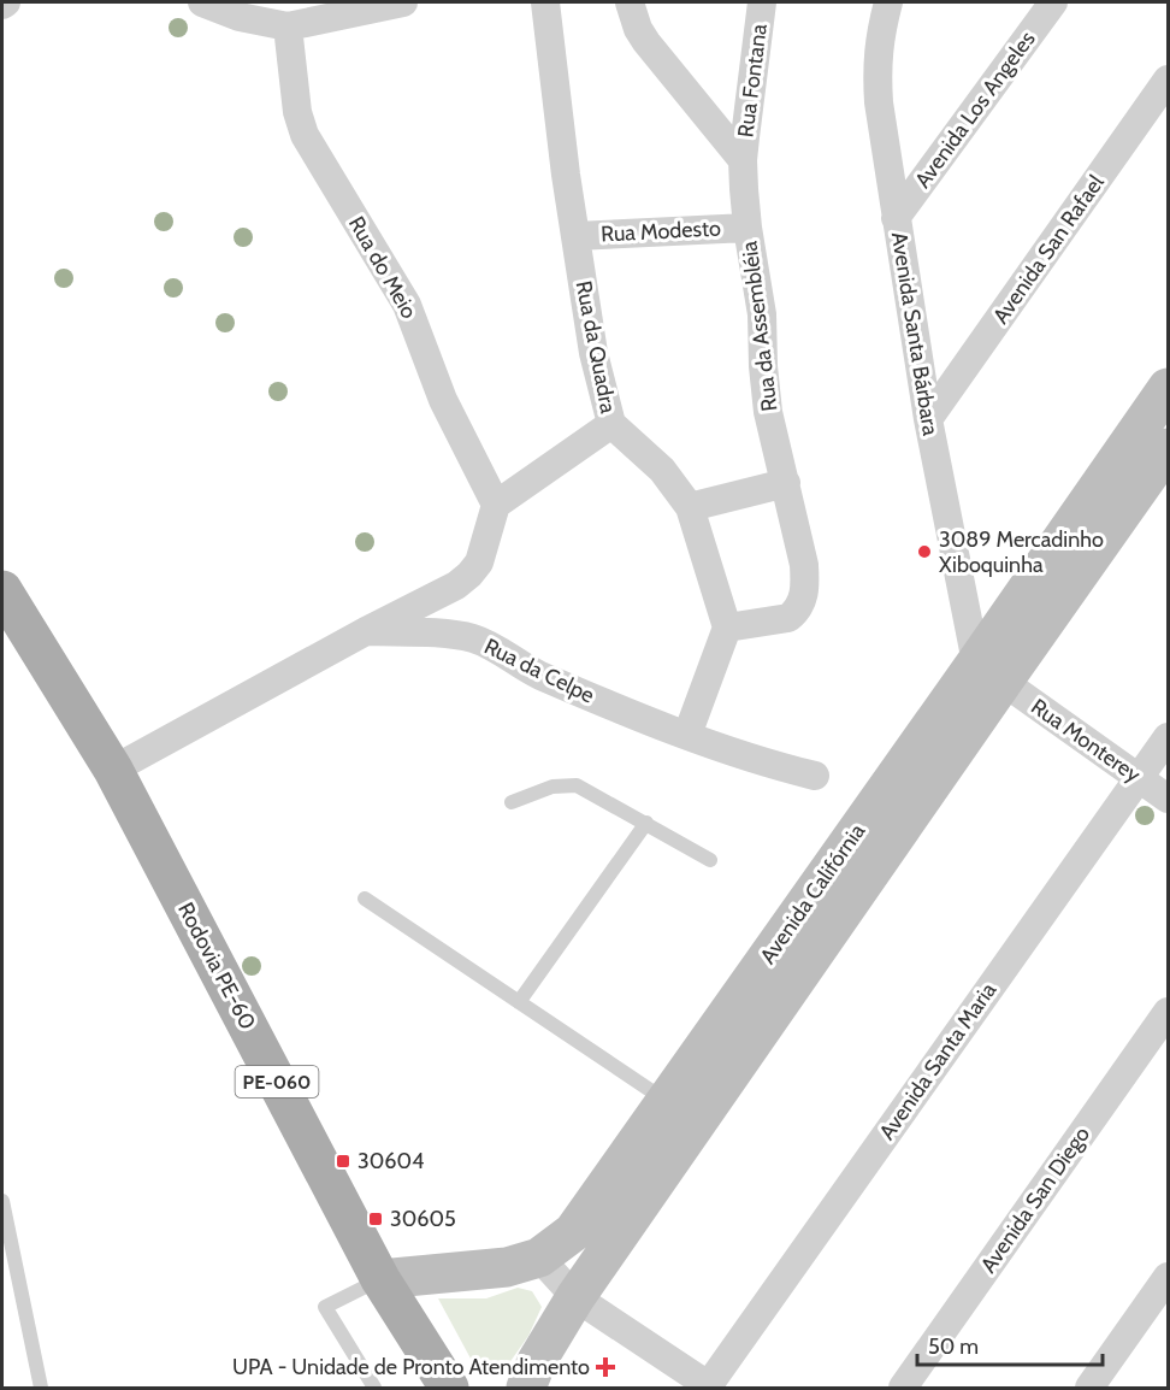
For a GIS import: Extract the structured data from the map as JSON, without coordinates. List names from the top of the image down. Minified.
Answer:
{"streets":{"main road":["Rodovia PE-60","PE-060"],"street":["Rua Fontana","Avenida Los Angeles","Rua Modesto","Avenida San Rafael","Rua do Meio","Rua da Assembléia","Avenida Santa Bárbara","Rua da Quadra","Rua da Celpe","Rua Monterey","Avenida Califórnia","Avenida Santa Maria","Avenida San Diego"]},"crossings":[["Rua Fontana","Rua da Assembléia"],["Avenida Los Angeles","Avenida Santa Bárbara"],["Rua Modesto","Rua da Assembléia"],["Rua Modesto","Rua da Quadra"],["Avenida San Rafael","Avenida Santa Bárbara"],["Rua da Assembléia","Rua da Quadra"],["Avenida Santa Bárbara","Rua Monterey"],["Avenida Santa Bárbara","Avenida Califórnia"],["Rua Monterey","Avenida Califórnia"],["Rua Monterey","Avenida Santa Maria"],["Avenida Califórnia","Rodovia PE-60"],["Rodovia PE-60","PE-060"]],"places":{"other":["3089 Mercadinho Xiboquinha"],"transit":["30604","30605"],"health":["UPA - Unidade de Pronto Atendimento"]},"scale_bar":"50 m"}
